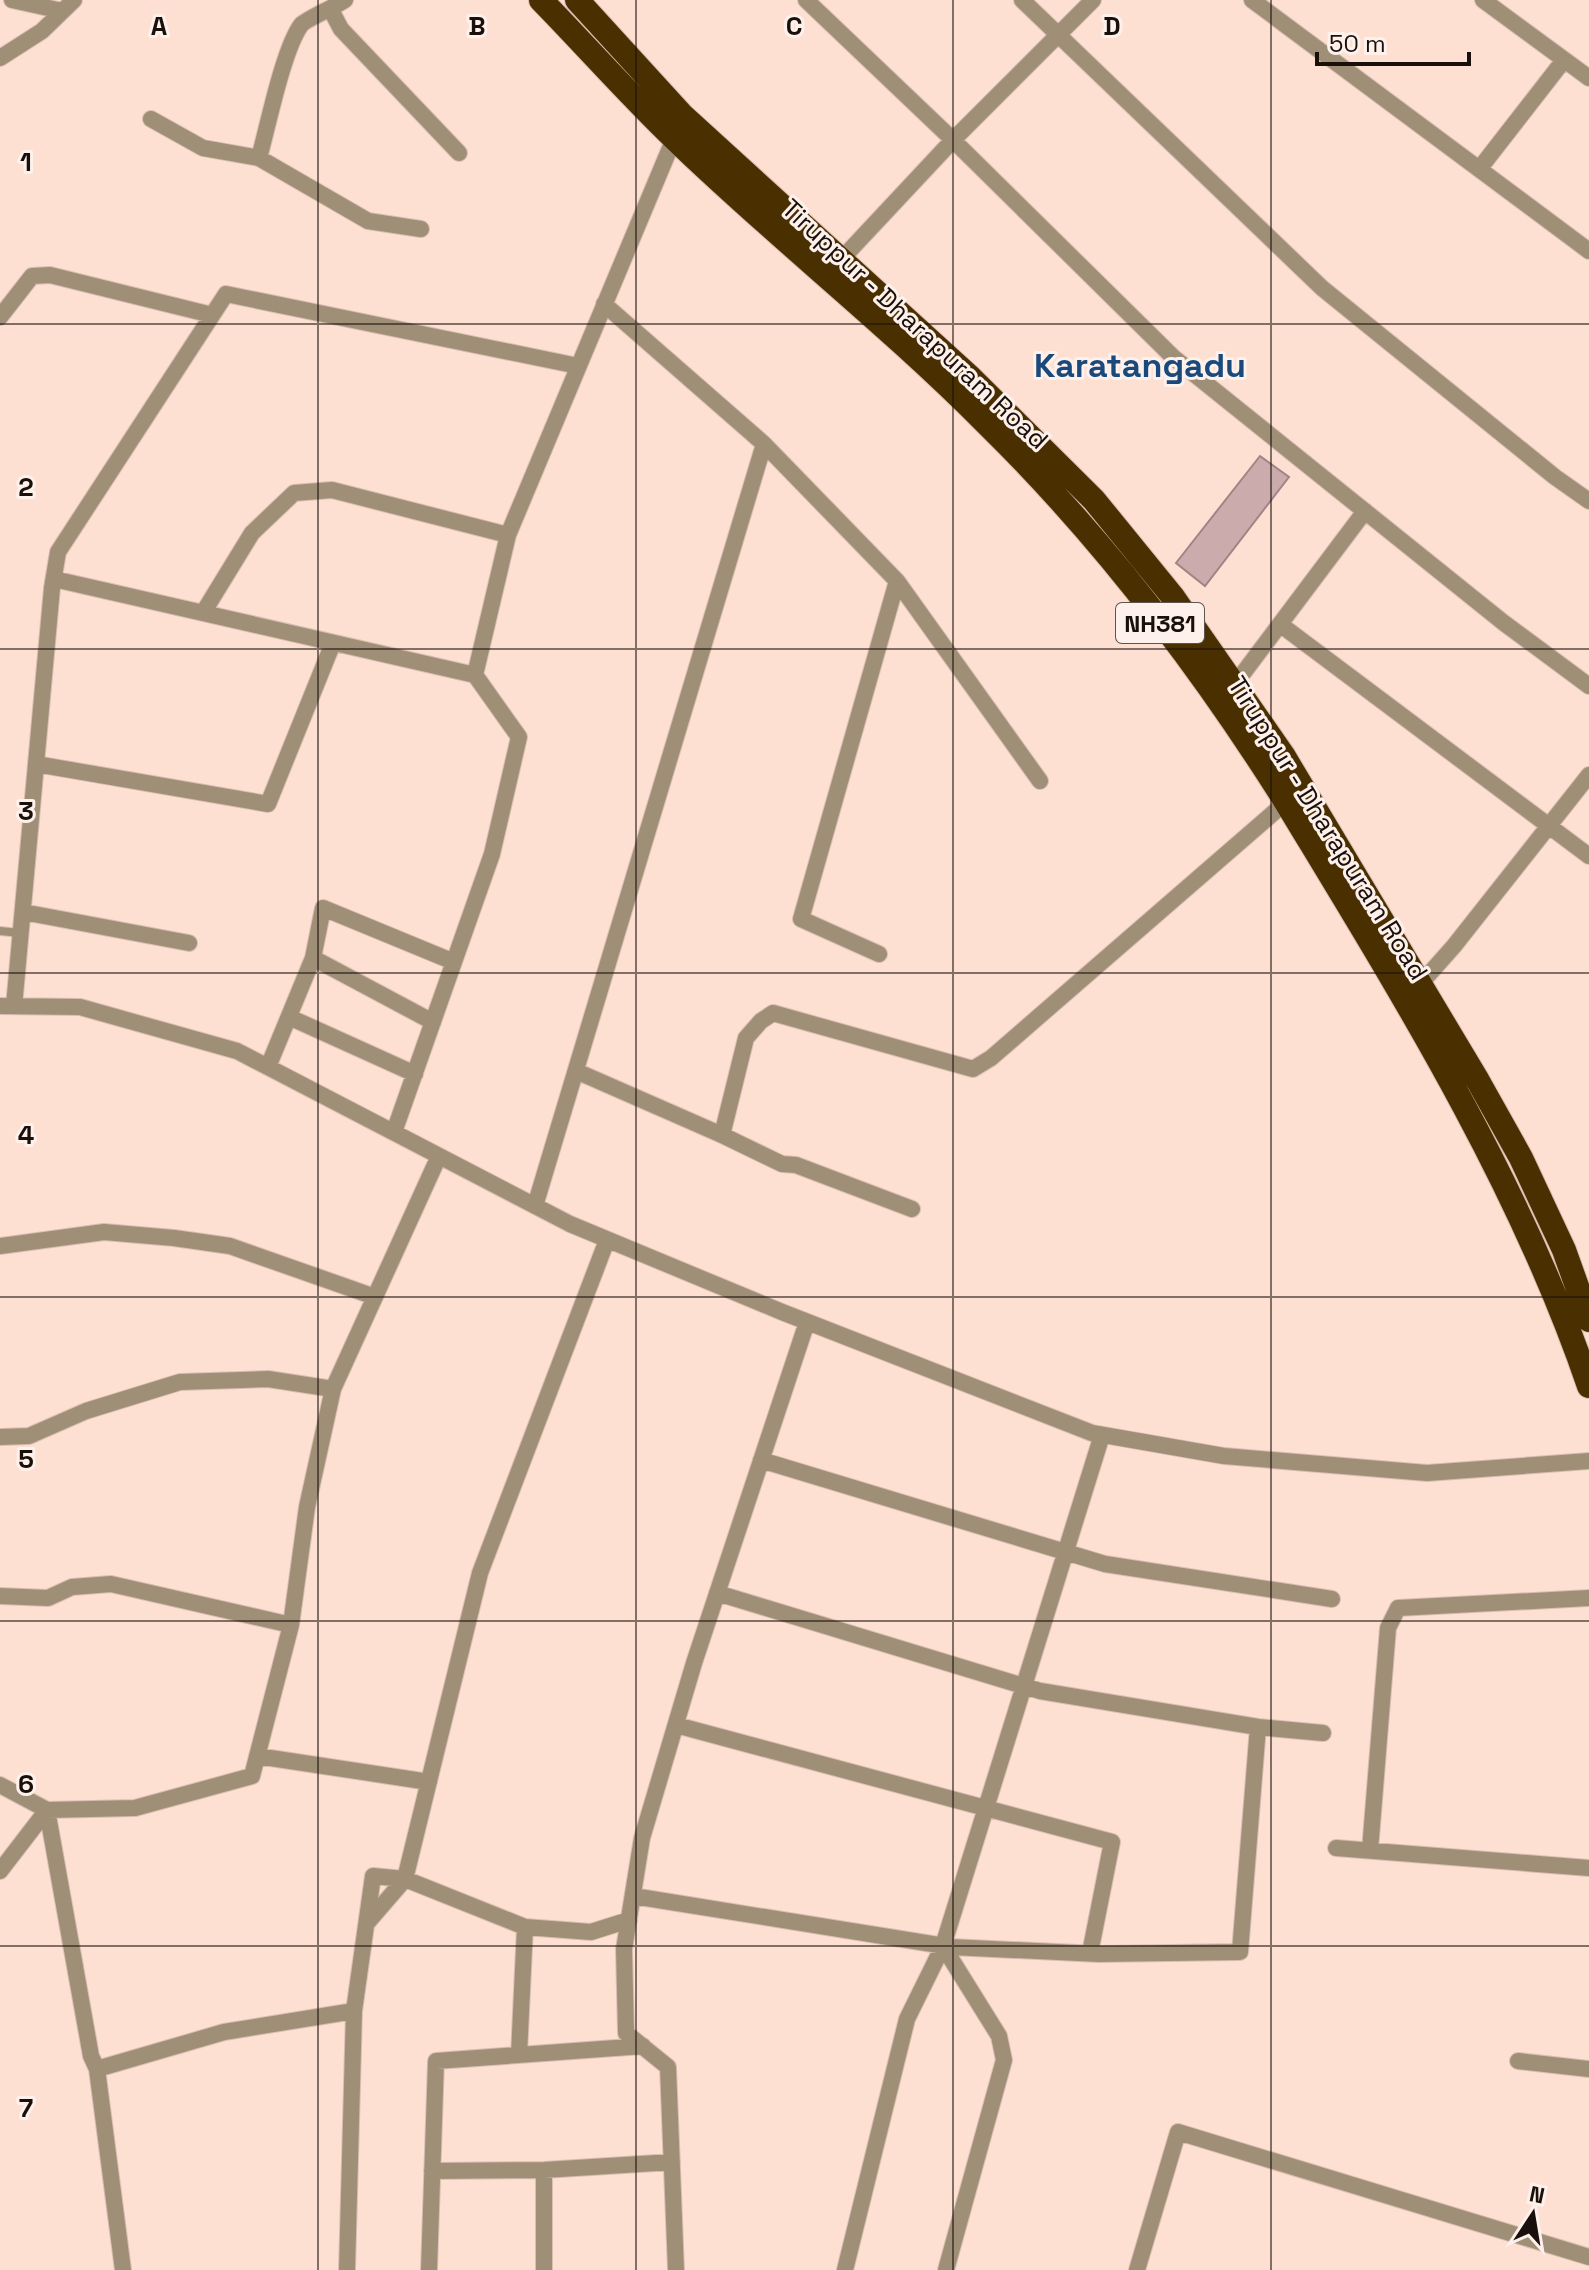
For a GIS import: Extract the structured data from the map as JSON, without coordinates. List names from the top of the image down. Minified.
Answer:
{"streets":{"highway":["Tiruppur - Dharapuram Road","NH381"]},"crossings":[["Tiruppur - Dharapuram Road","NH381"]],"districts":["Karatangadu"],"scale_bar":"50 m","north":"top","grid":{"columns":["A","B","C","D"],"rows":["1","2","3","4","5","6","7"]}}
